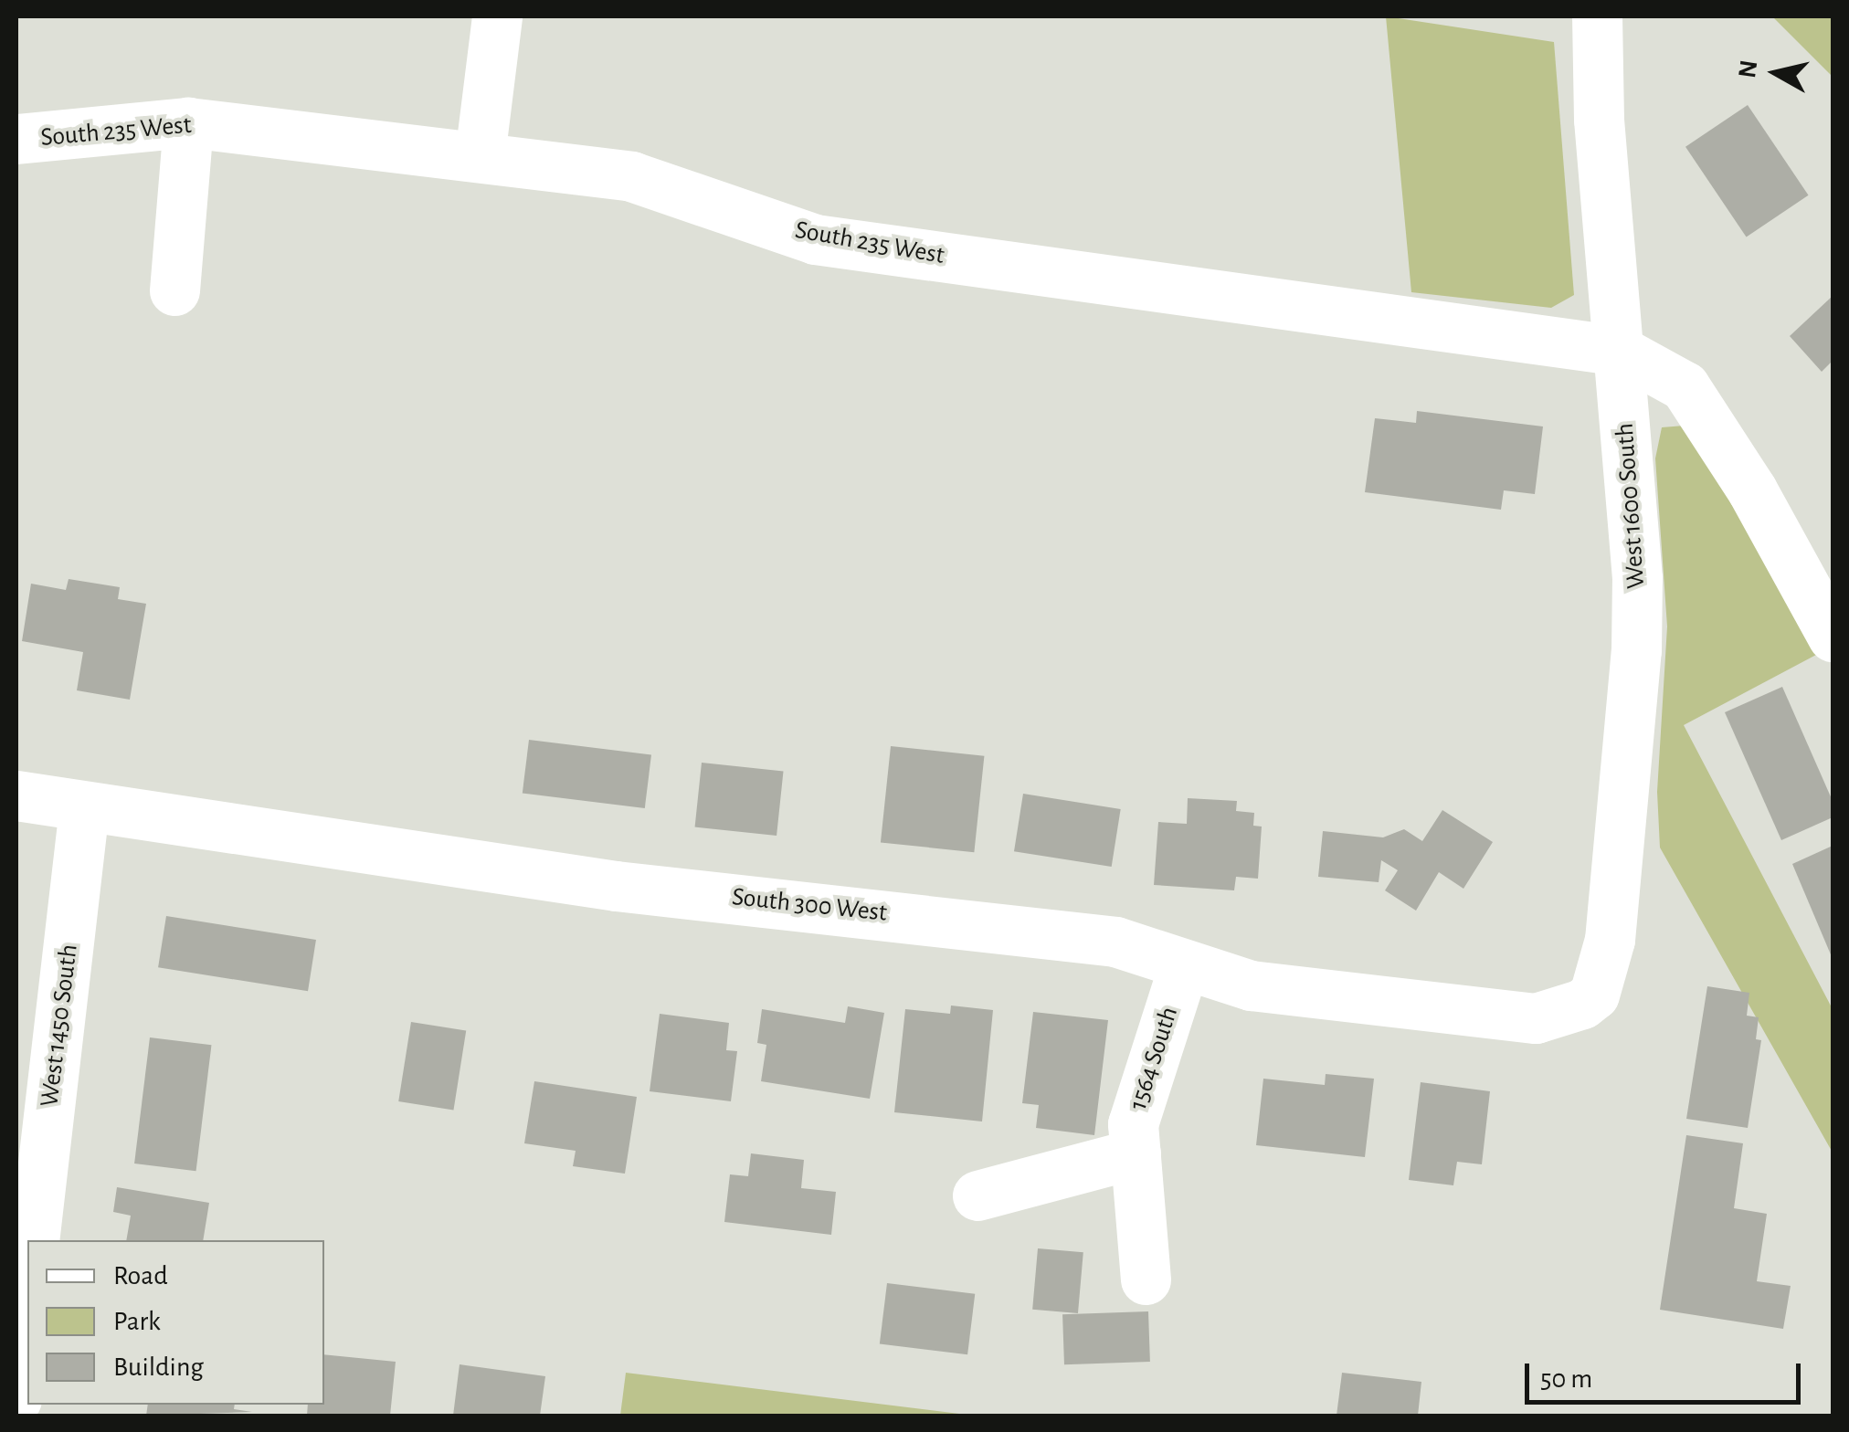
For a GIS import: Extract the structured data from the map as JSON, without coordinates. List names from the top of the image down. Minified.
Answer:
{"streets":{"street":["South 235 West","West 1600 South","South 300 West","West 1450 South","1564 South"]},"crossings":[["South 235 West","West 1600 South"],["West 1600 South","South 300 West"],["South 300 West","West 1450 South"],["South 300 West","1564 South"]],"legend":["Road","Park","Building"],"scale_bar":"50 m","north":"left"}
